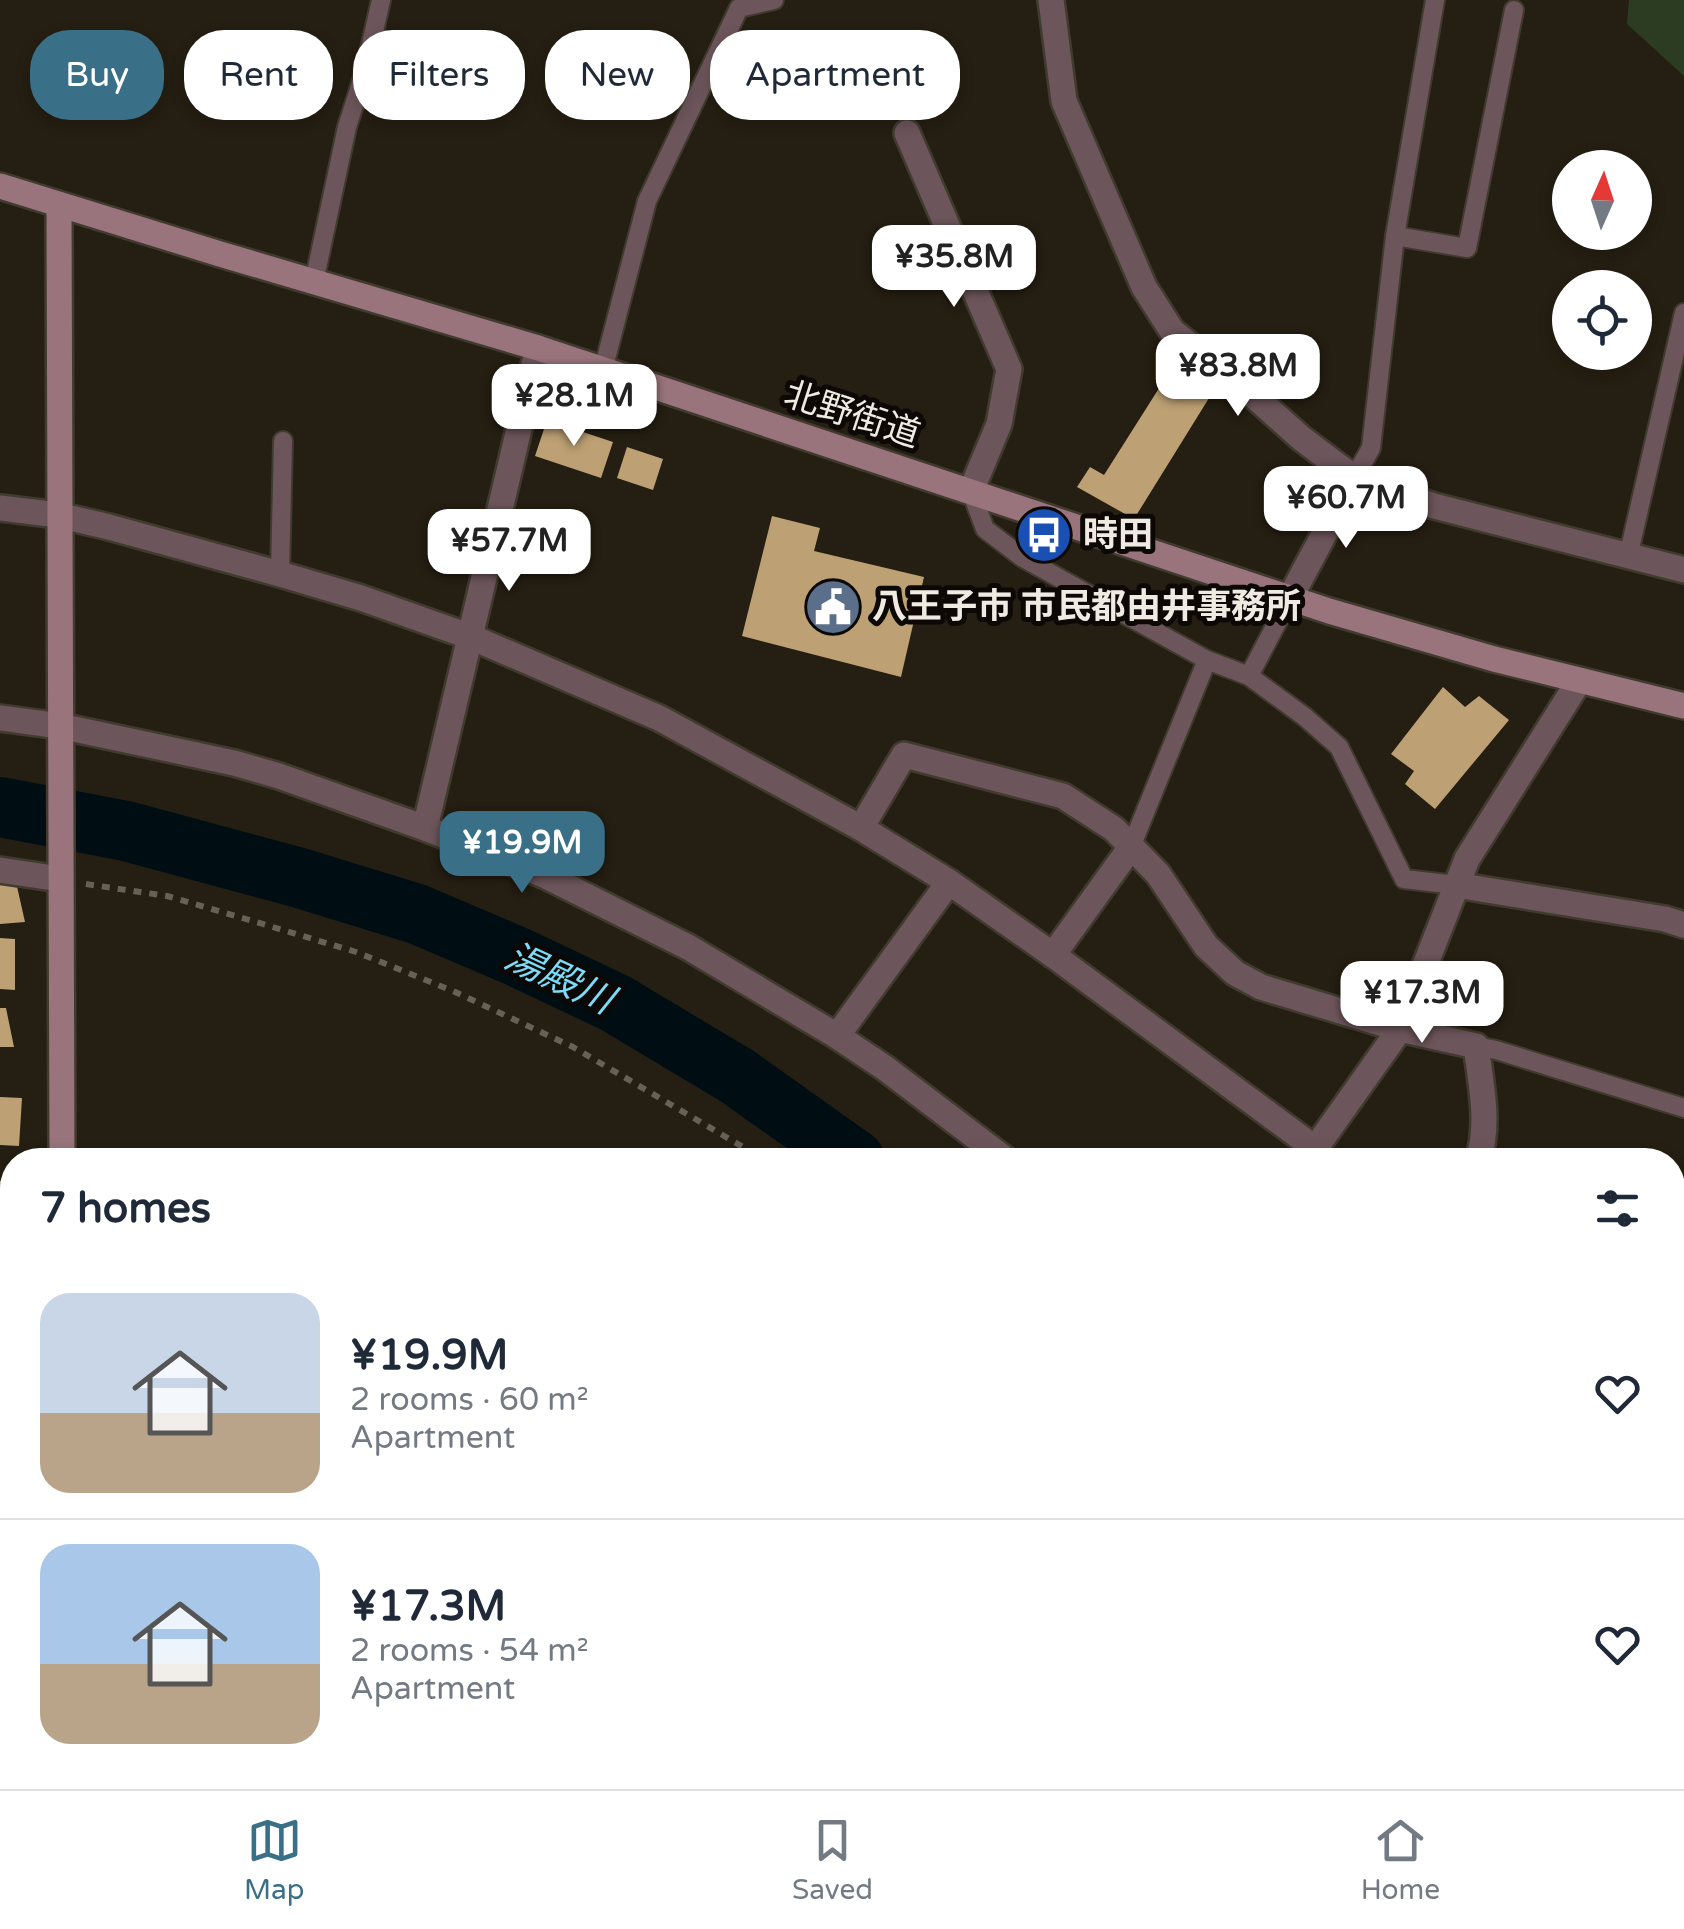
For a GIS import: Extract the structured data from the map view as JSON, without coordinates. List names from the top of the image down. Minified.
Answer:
{"streets":{"main road":["北野街道"]},"water":["湯殿川"],"places":{"bus stop":["時田"],"public building":["八王子市 市民都由井事務所"]},"north":"top","page":{"chip":["Buy","Rent","Filters","New","Apartment"],"price":["¥35.8M","¥83.8M","¥28.1M","¥60.7M","¥57.7M","¥19.9M","¥17.3M"],"heading":"7 homes","list":[{"name":"¥19.9M","note":"2 rooms · 60 m² · Apartment"},{"name":"¥17.3M","note":"2 rooms · 54 m² · Apartment"}],"tabs":["Map","Saved","Home"]}}
